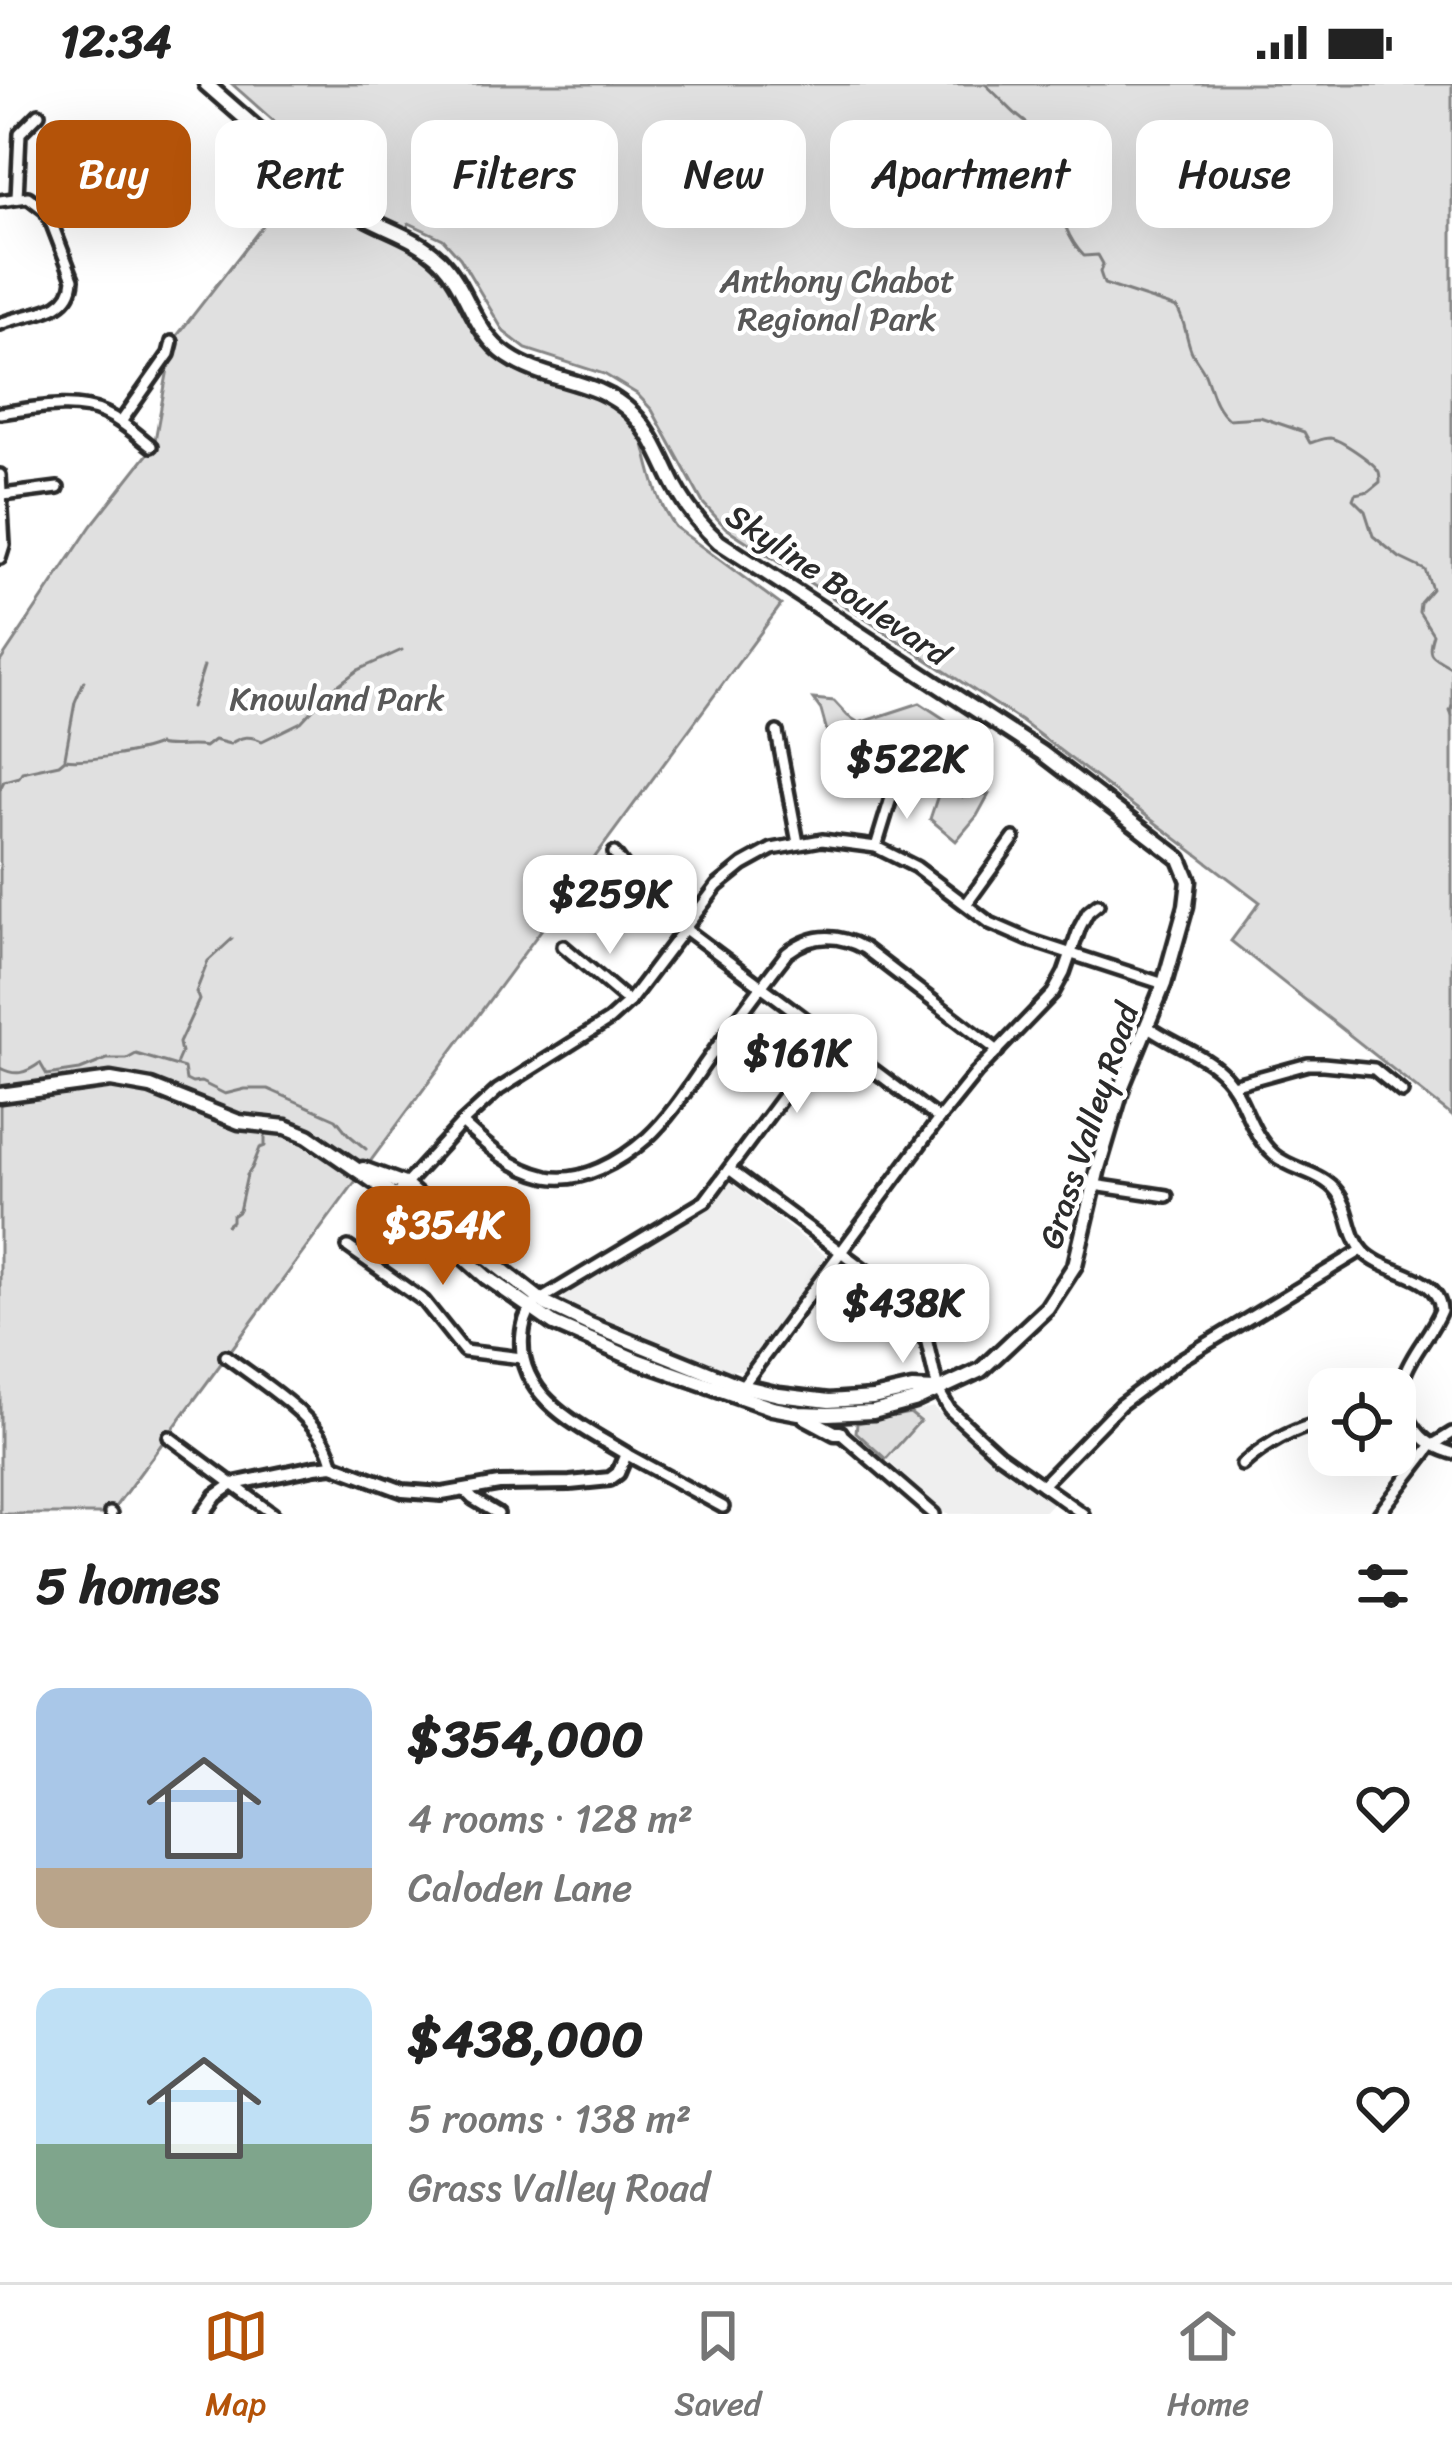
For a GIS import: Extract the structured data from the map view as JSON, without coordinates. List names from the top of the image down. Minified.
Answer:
{"streets":{"main road":["Skyline Boulevard","Grass Valley Road"]},"crossings":[["Skyline Boulevard","Grass Valley Road"]],"parks":["Anthony Chabot Regional Park","Knowland Park"],"page":{"status":"12:34","chip":["Buy","Rent","Filters","New","Apartment","House"],"price":["$522K","$259K","$161K","$354K","$438K"],"heading":"5 homes","list":[{"name":"$354,000","note":"4 rooms · 128 m² · Caloden Lane"},{"name":"$438,000","note":"5 rooms · 138 m² · Grass Valley Road"}],"tabs":["Map","Saved","Home"]}}
